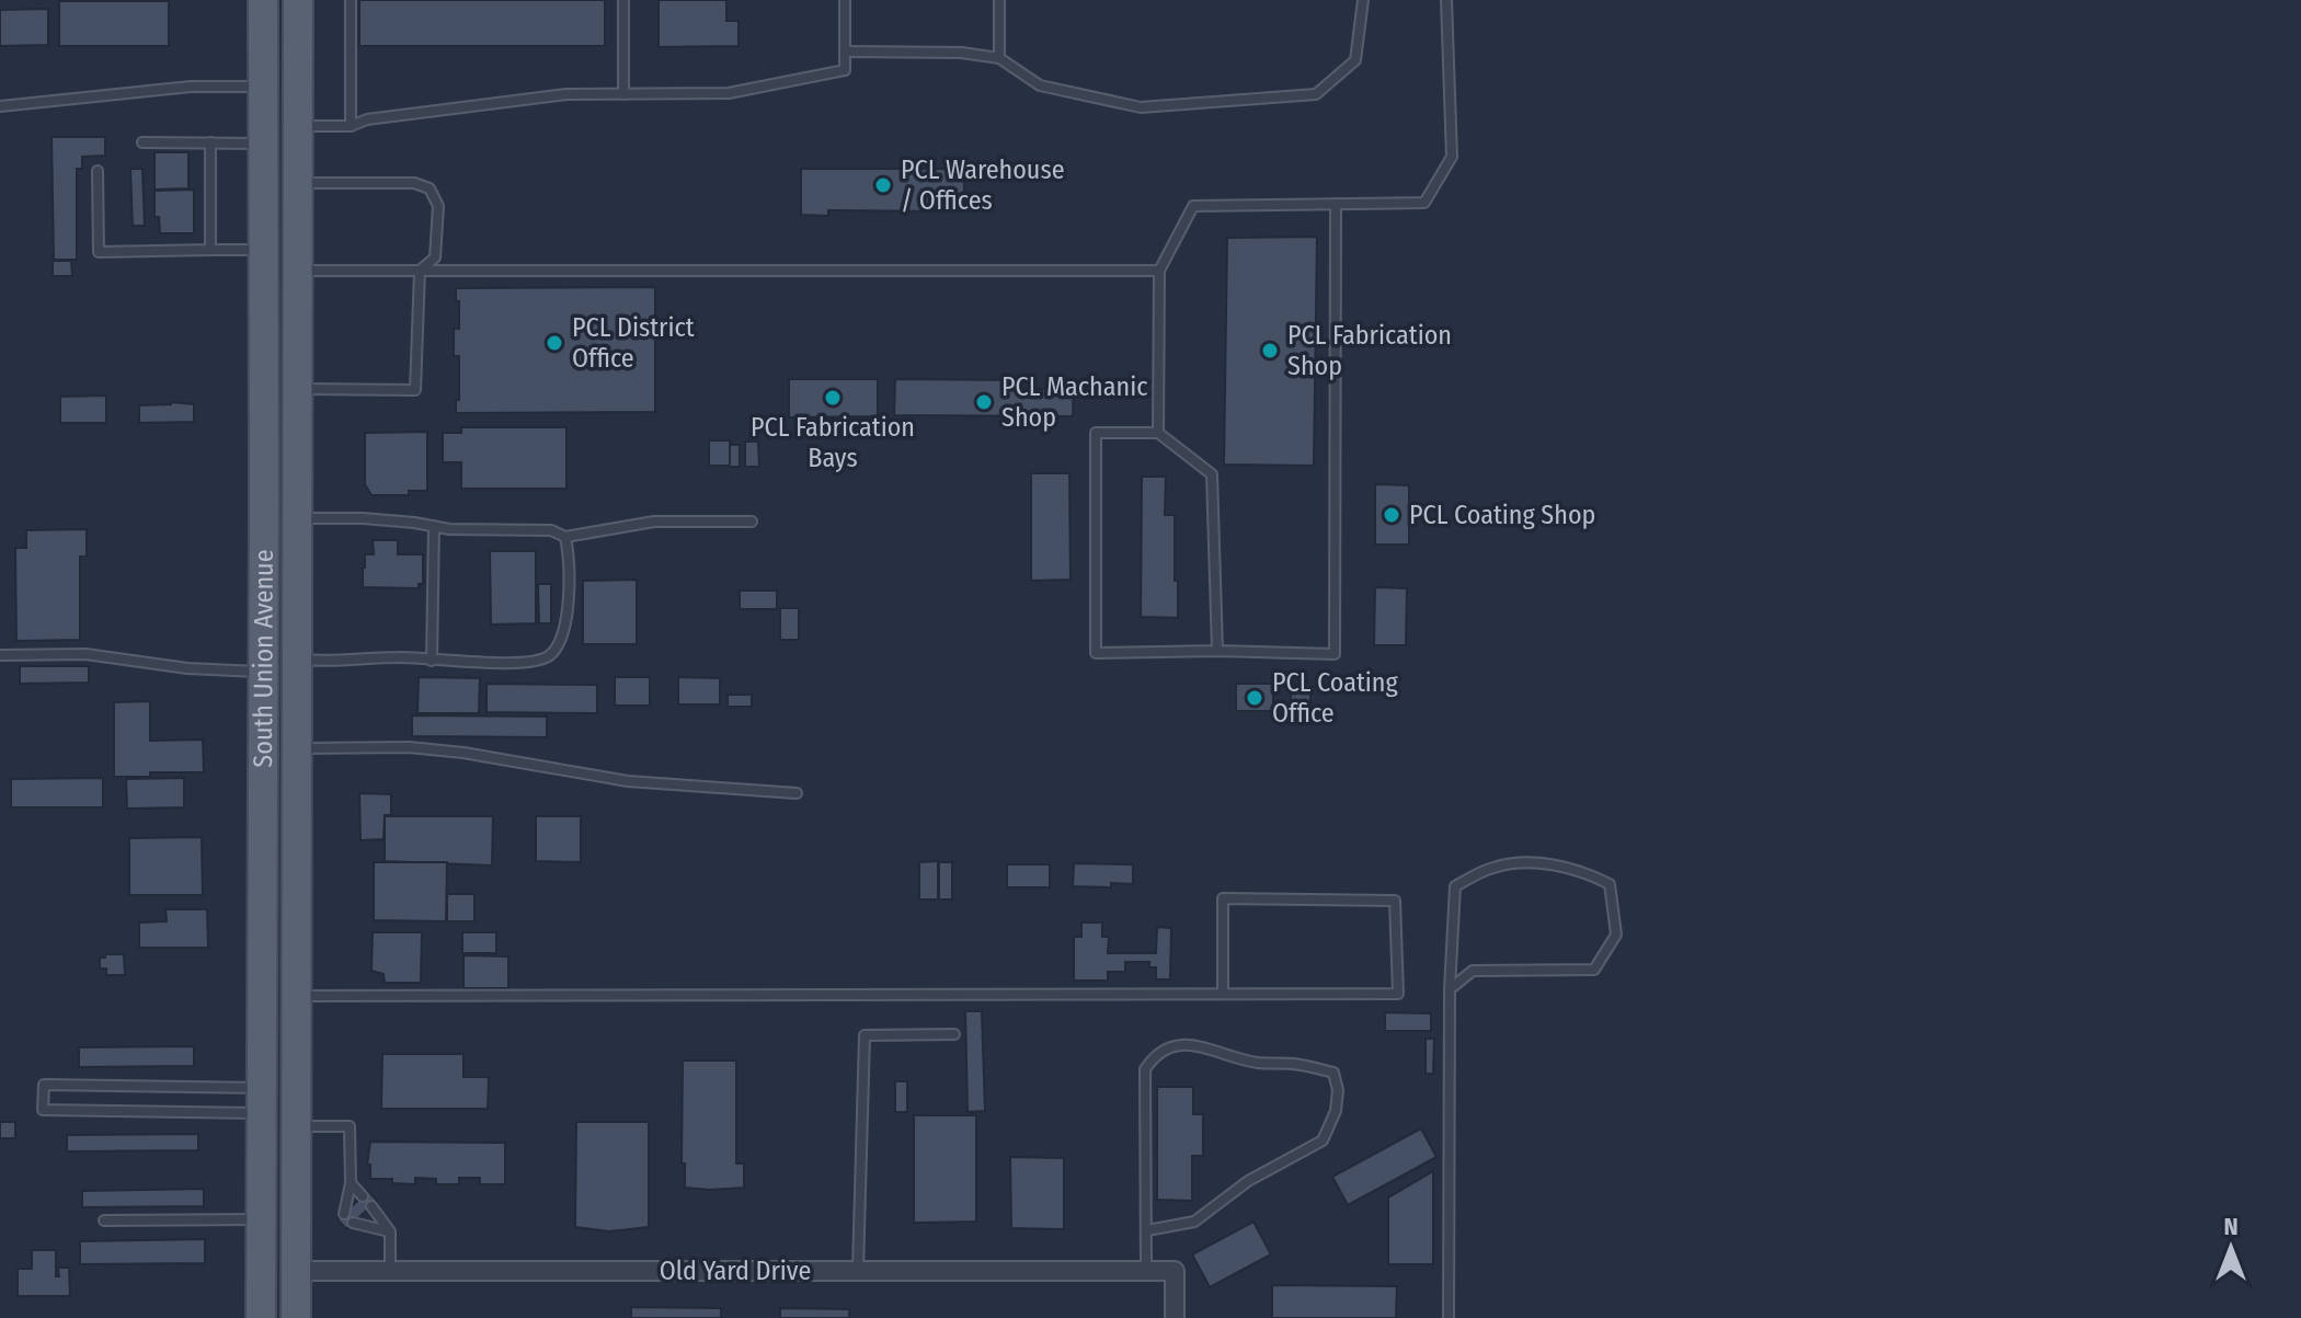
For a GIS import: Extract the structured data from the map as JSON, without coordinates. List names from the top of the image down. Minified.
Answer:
{"streets":{"main road":["South Union Avenue"],"street":["Old Yard Drive"]},"crossings":[["South Union Avenue","Old Yard Drive"]],"places":["PCL Warehouse / Offices","PCL District Office","PCL Fabrication Shop","PCL Fabrication Bays","PCL Machanic Shop","PCL Coating Shop","PCL Coating Office"],"north":"top"}
